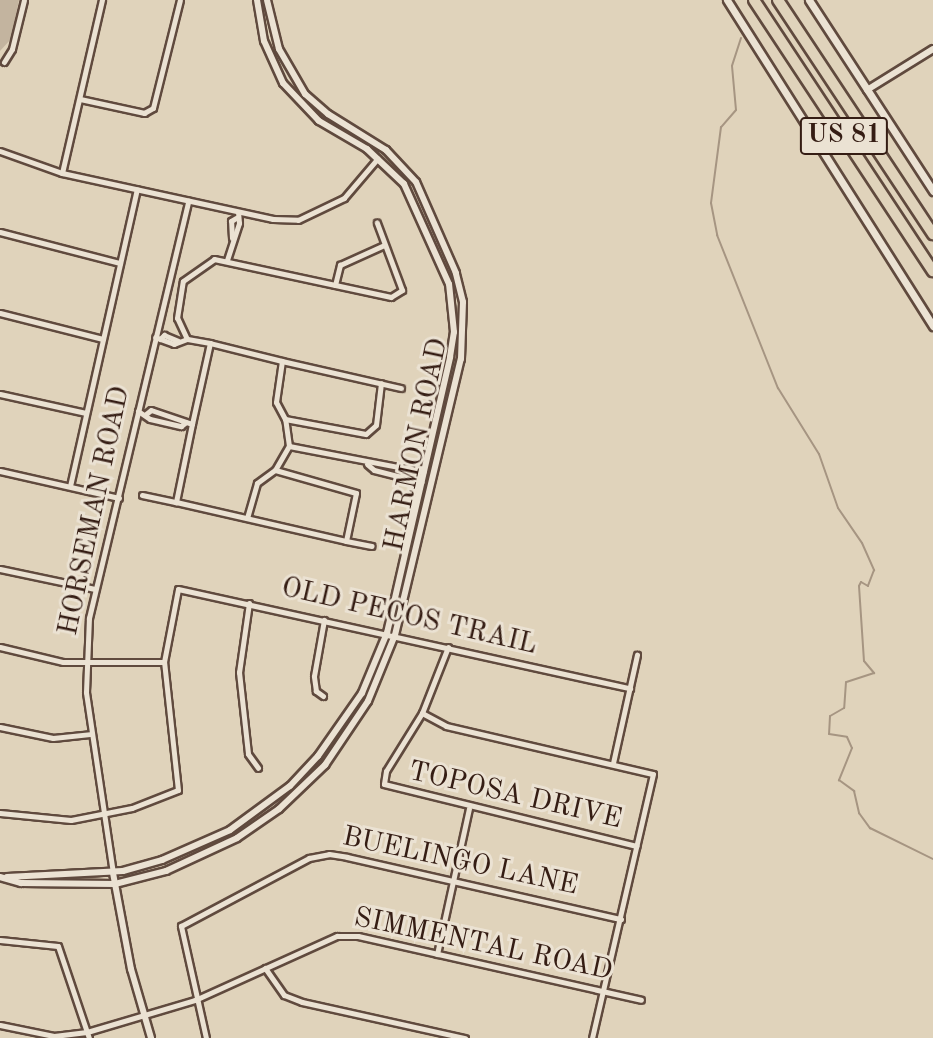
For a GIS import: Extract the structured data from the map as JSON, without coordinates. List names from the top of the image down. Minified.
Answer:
{"streets":{"highway":["US 81"],"street":["HARMON ROAD","HORSEMAN ROAD","OLD PECOS TRAIL","TOPOSA DRIVE","BUELINGO LANE","SIMMENTAL ROAD"]},"crossings":[["HARMON ROAD","HORSEMAN ROAD"],["HARMON ROAD","OLD PECOS TRAIL"],["HORSEMAN ROAD","SIMMENTAL ROAD"],["BUELINGO LANE","SIMMENTAL ROAD"]]}
